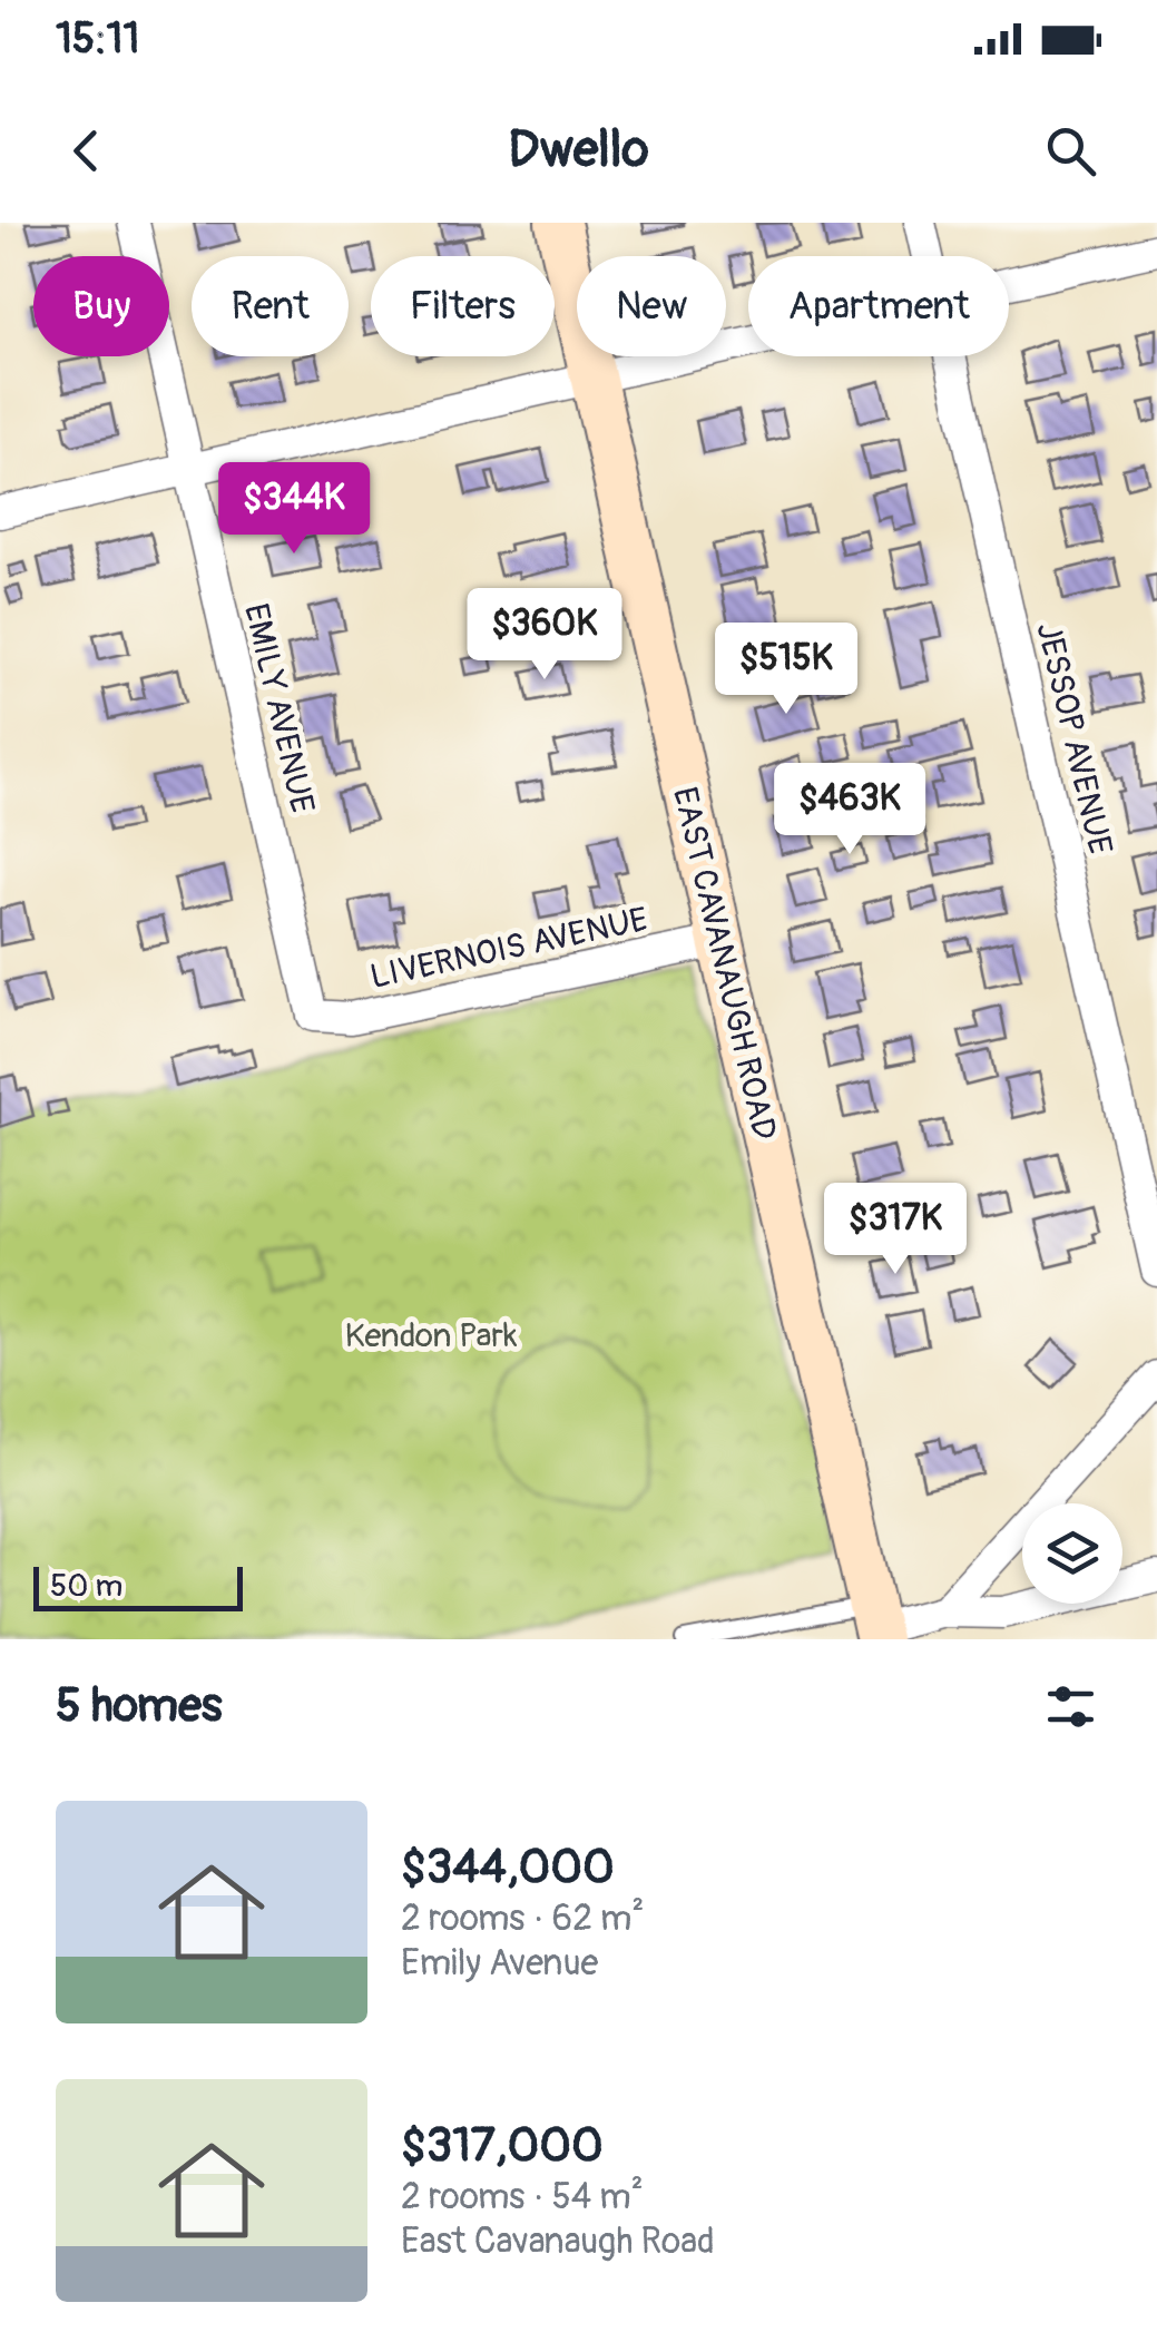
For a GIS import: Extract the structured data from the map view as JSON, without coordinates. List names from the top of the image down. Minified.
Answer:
{"streets":{"street":["EMILY AVENUE","JESSOP AVENUE","LIVERNOIS AVENUE","EAST CAVANAUGH ROAD"]},"crossings":[["EMILY AVENUE","LIVERNOIS AVENUE"],["LIVERNOIS AVENUE","EAST CAVANAUGH ROAD"]],"parks":["Kendon Park"],"scale_bar":"50 m","page":{"status":"15:11","header":"Dwello","chip":["Buy","Rent","Filters","New","Apartment"],"price":["$344K","$360K","$515K","$463K","$317K"],"scale":"50 m","heading":"5 homes","list":[{"name":"$344,000","note":"2 rooms · 62 m² · Emily Avenue"},{"name":"$317,000","note":"2 rooms · 54 m² · East Cavanaugh Road"}]}}
